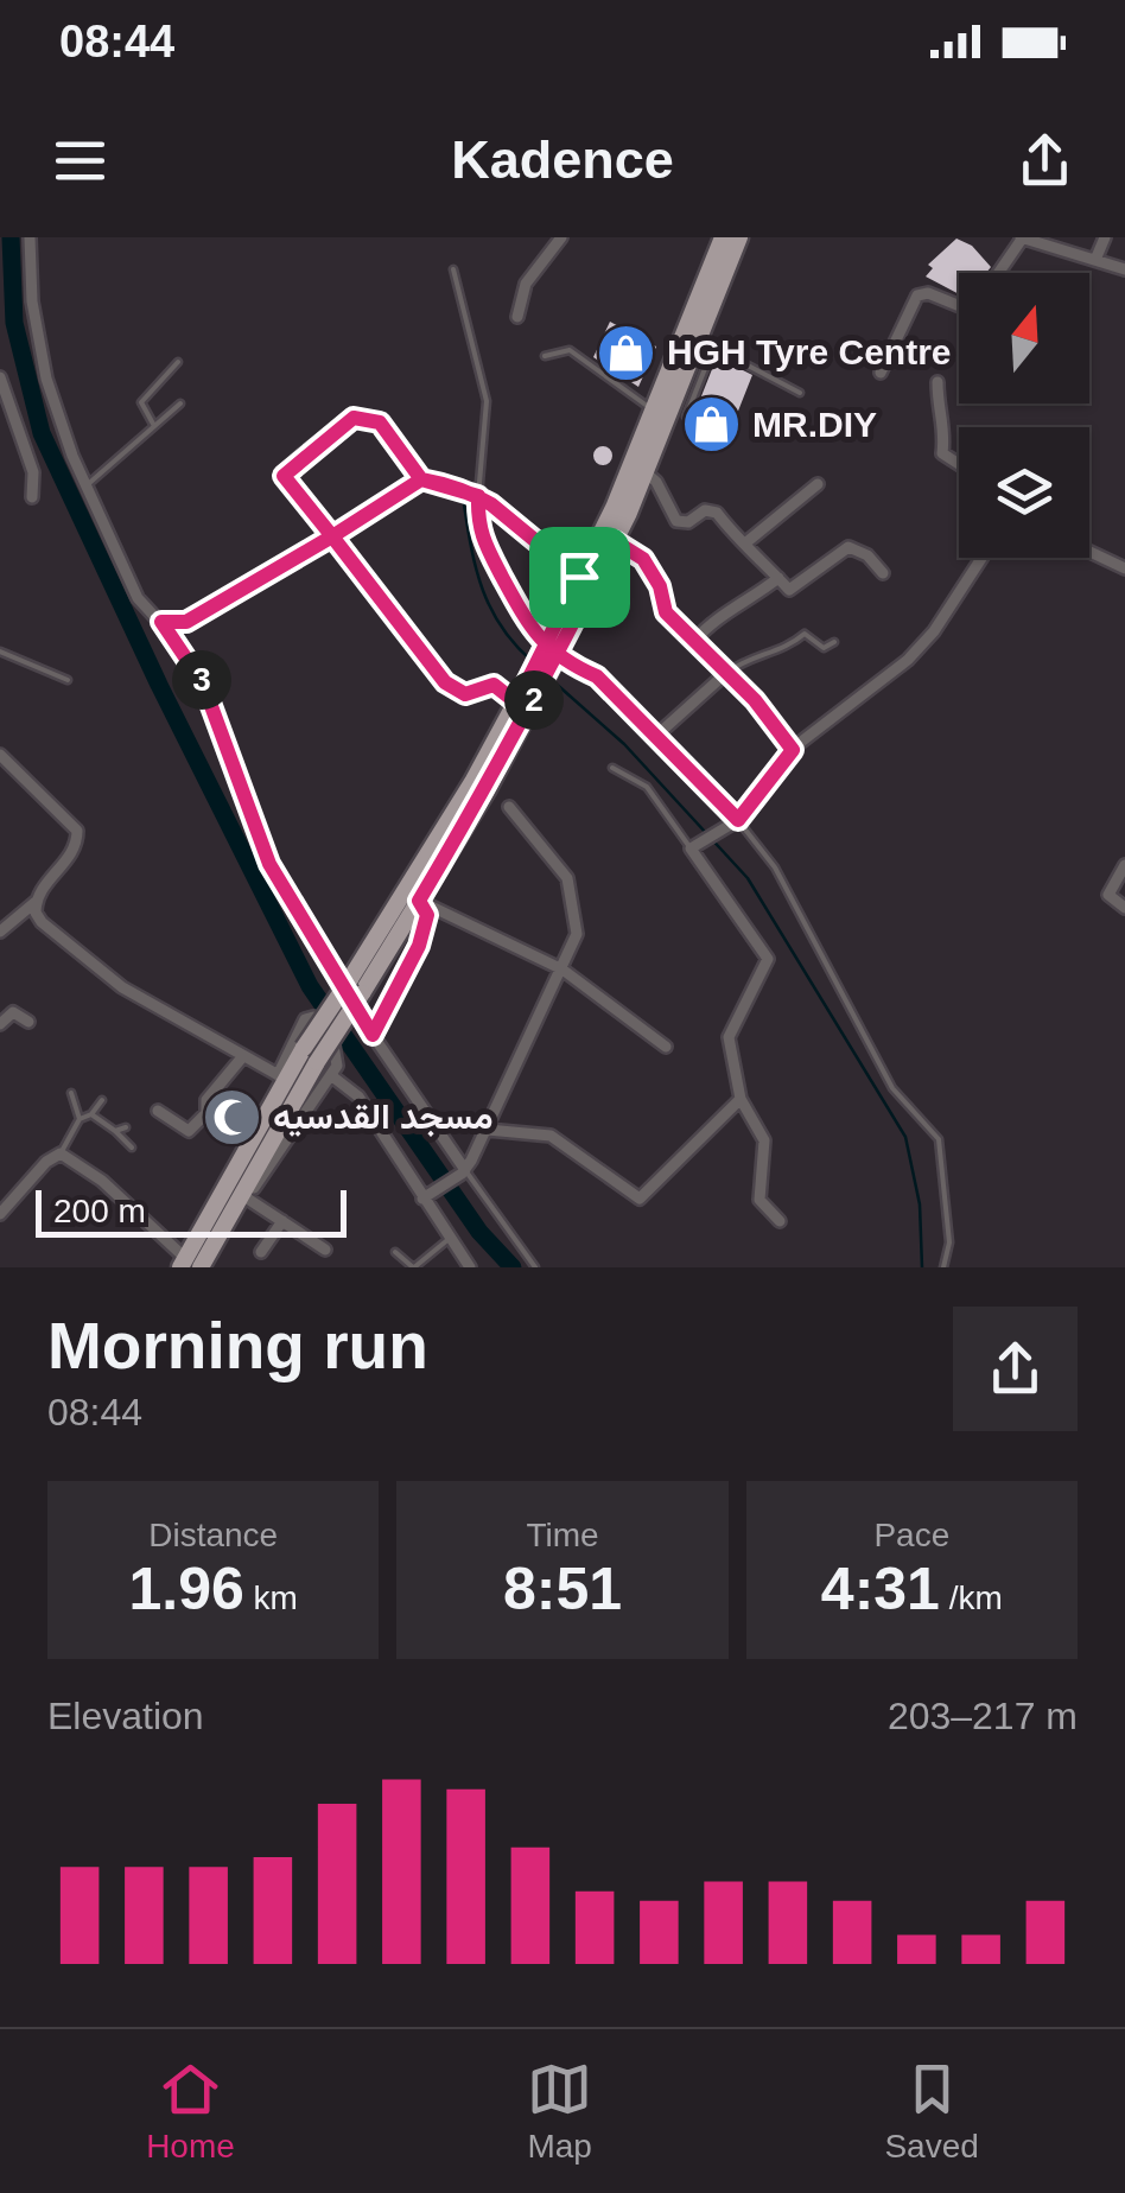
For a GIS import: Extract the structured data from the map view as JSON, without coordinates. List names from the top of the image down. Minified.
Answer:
{"places":{"shop":["HGH Tyre Centre","MR.DIY"],"mosque":["مسجد القدسيه"]},"scale_bar":"200 m","north":"top","page":{"status":"08:44","header":"Kadence","pins":["3","2"],"scale":"200 m","heading":["Morning run","08:44"],"stats":[["Distance","1.96 km"],["Time","8:51"],["Pace","4:31 /km"]],"chart":["Elevation","203–217 m"],"tabs":["Home","Map","Saved"]}}
